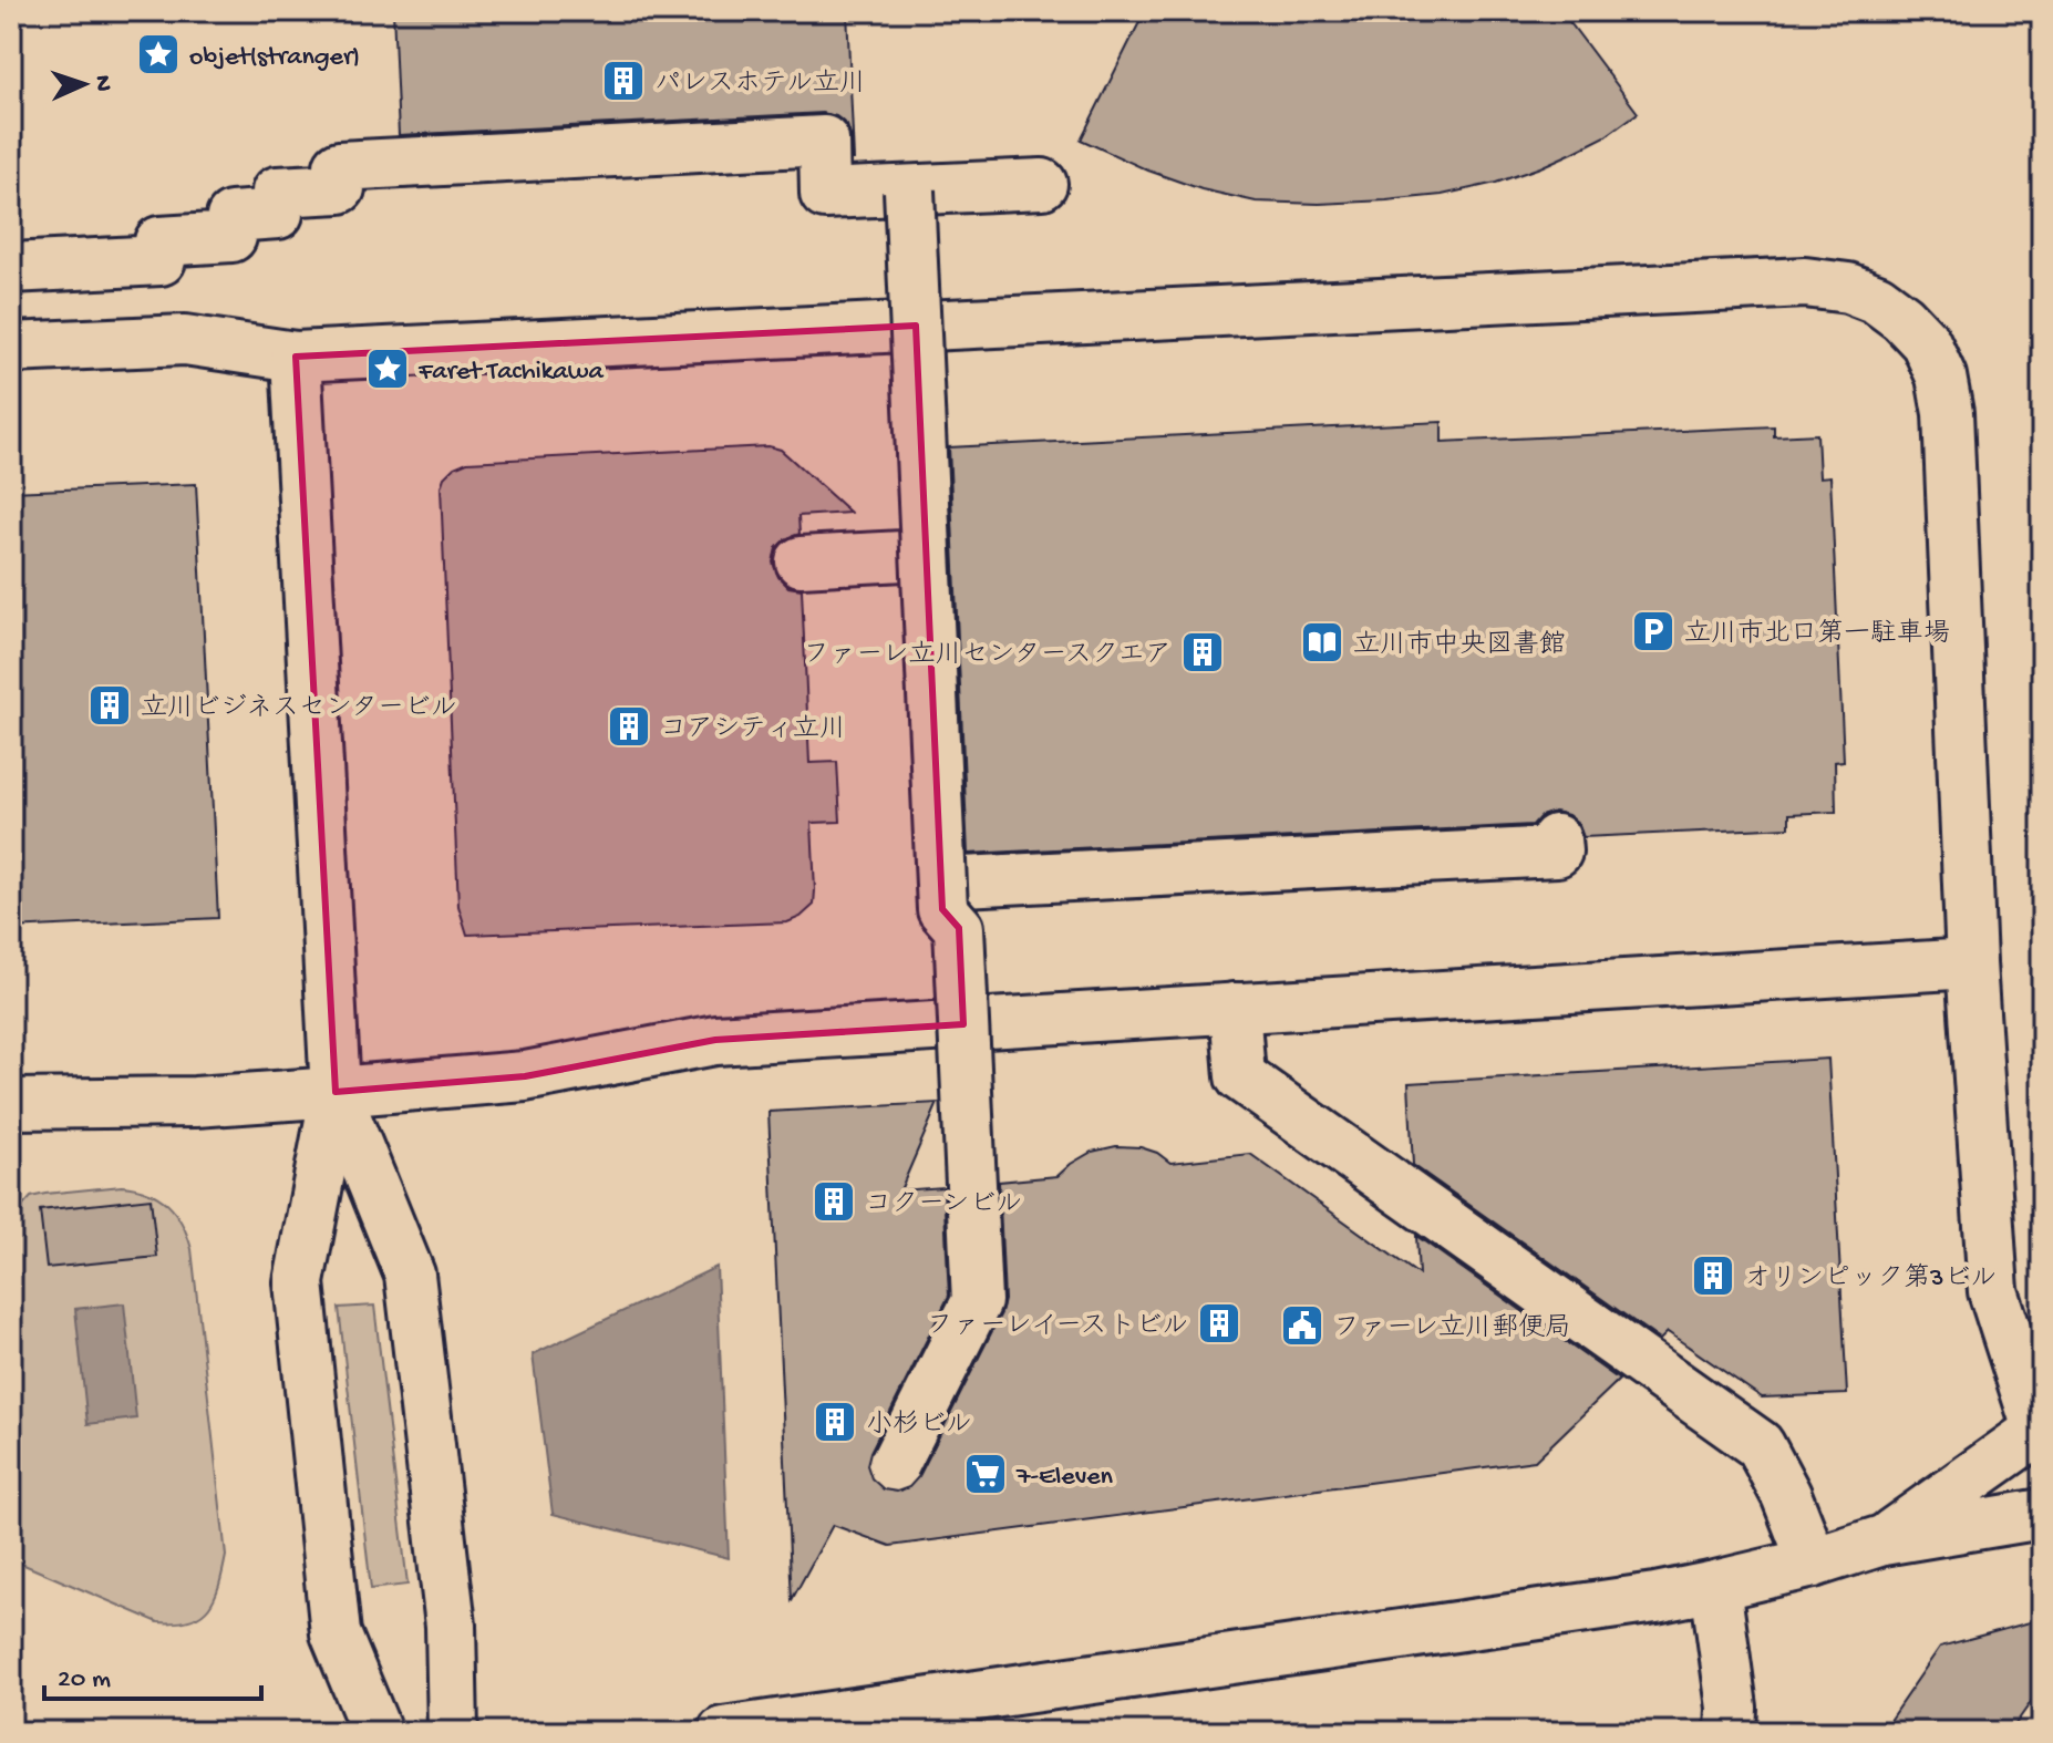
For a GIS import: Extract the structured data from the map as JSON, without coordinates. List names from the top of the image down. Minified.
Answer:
{"places":{"place":["objet(stranger)","Faret Tachikawa"],"building":["パレスホテル立川","ファーレ立川センタースクエア","立川ビジネスセンタービル","コアシティ立川","コクーンビル","オリンピック第3ビル","ファーレイーストビル","小杉ビル"],"parking":["立川市北口第一駐車場"],"library":["立川市中央図書館"],"public building":["ファーレ立川郵便局"],"supermarket":["7-Eleven"]},"scale_bar":"20 m","north":"right"}
